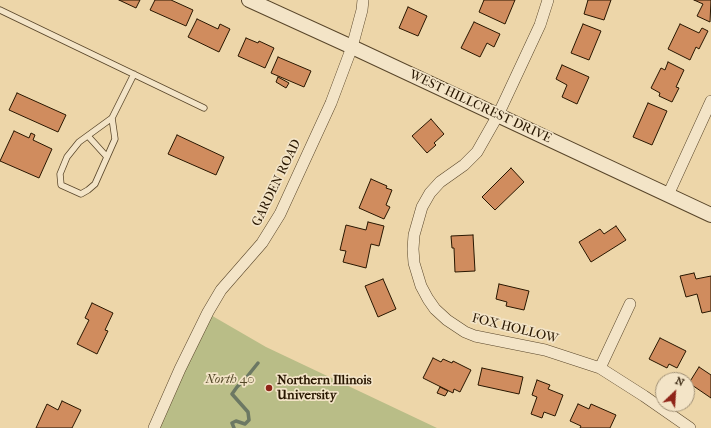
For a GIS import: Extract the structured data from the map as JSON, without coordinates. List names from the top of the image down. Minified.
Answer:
{"streets":{"street":["WEST HILLCREST DRIVE","GARDEN ROAD","FOX HOLLOW"]},"crossings":[["WEST HILLCREST DRIVE","GARDEN ROAD"],["WEST HILLCREST DRIVE","FOX HOLLOW"]],"parks":["North 40"],"places":["Northern Illinois University"],"north":"top right"}
